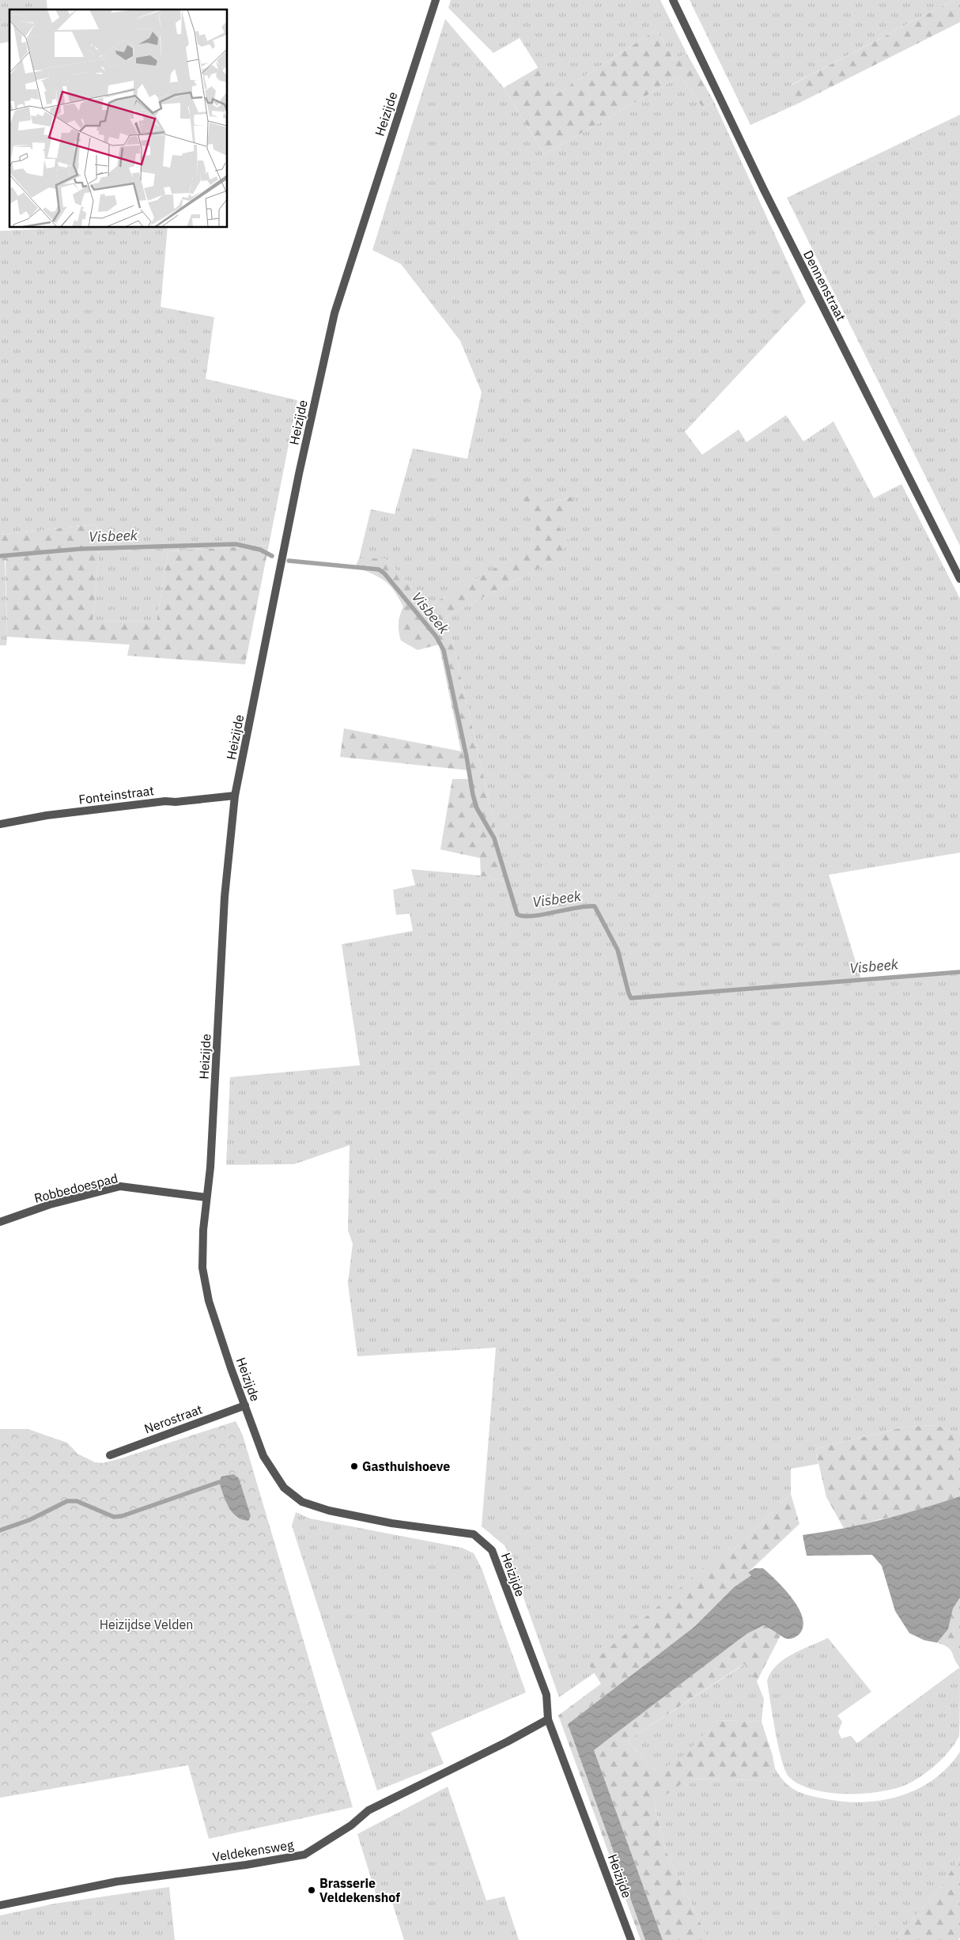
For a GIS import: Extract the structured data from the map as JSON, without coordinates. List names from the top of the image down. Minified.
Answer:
{"streets":{"street":["Heizijde","Dennenstraat","Fonteinstraat","Robbedoespad","Nerostraat","Veldekensweg"]},"crossings":[["Heizijde","Fonteinstraat"],["Heizijde","Robbedoespad"],["Heizijde","Nerostraat"],["Heizijde","Veldekensweg"]],"water":["Visbeek"],"parks":["Heizijdse Velden"],"places":["Gasthuishoeve","Brasserie Veldekenshof"]}
